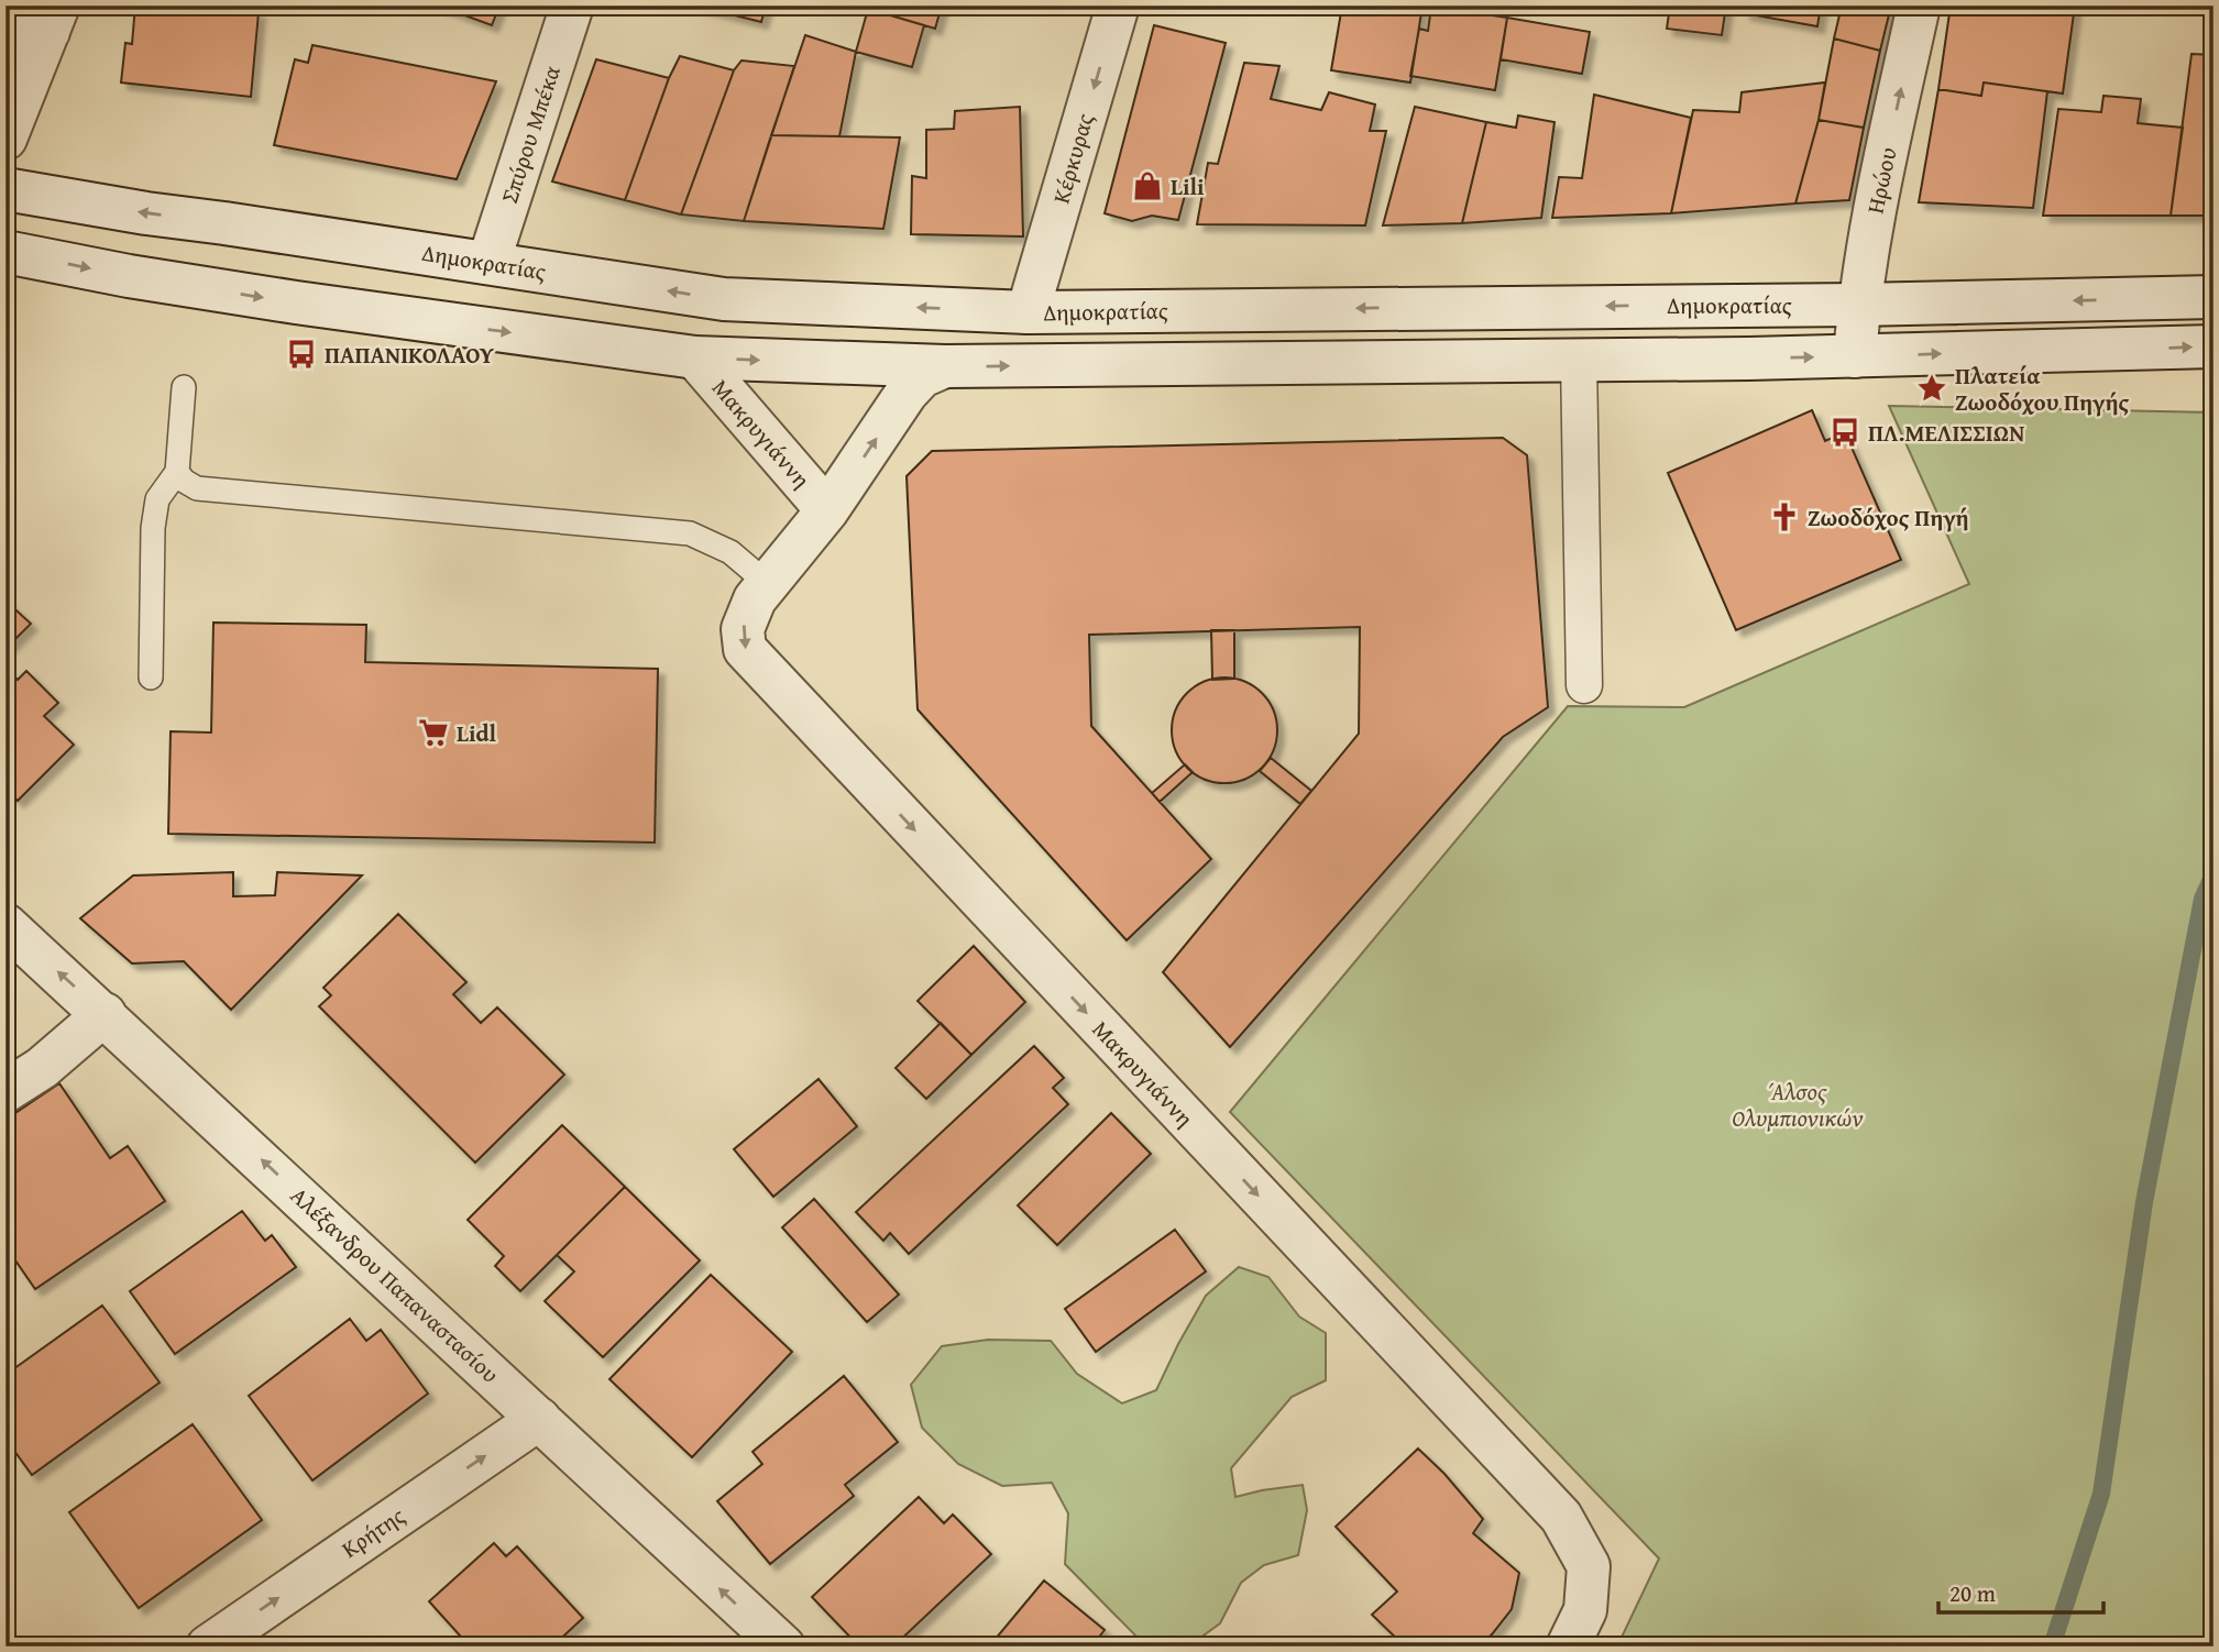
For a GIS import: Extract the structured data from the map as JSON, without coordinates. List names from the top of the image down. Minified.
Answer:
{"streets":{"street":["Σπύρου Μπέκα","Κέρκυρας","Ηρώου","Δημοκρατίας","Μακρυγιάννη","Αλέξανδρου Παπαναστασίου","Κρήτης"]},"crossings":[["Σπύρου Μπέκα","Δημοκρατίας"],["Κέρκυρας","Δημοκρατίας"],["Ηρώου","Δημοκρατίας"],["Αλέξανδρου Παπαναστασίου","Κρήτης"]],"one_way":["Κέρκυρας","Ηρώου","Μακρυγιάννη","Αλέξανδρου Παπαναστασίου","Κρήτης"],"parks":["Άλσος Ολυμπιονικών"],"places":{"shop":["Lili"],"bus stop":["ΠΑΠΑΝΙΚΟΛΑΟΥ","ΠΛ.ΜΕΛΙΣΣΙΩΝ"],"place":["Πλατεία Ζωοδόχου Πηγής"],"church":["Ζωοδόχος Πηγή"],"supermarket":["Lidl"]},"scale_bar":"20 m"}
